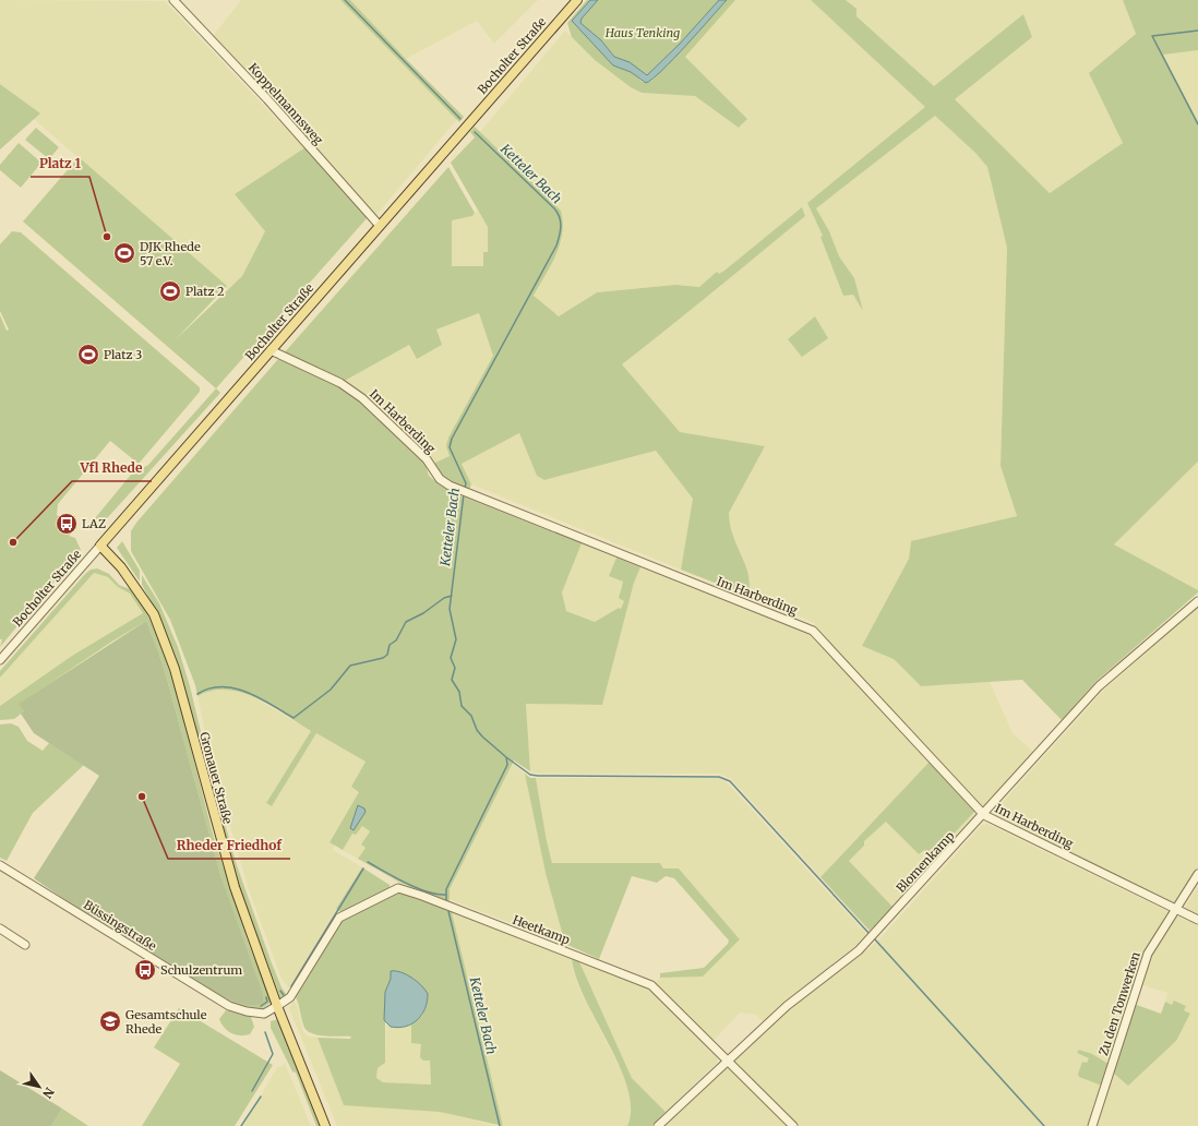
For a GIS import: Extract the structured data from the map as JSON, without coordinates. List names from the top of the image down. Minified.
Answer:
{"streets":{"main road":["Bocholter Straße","Gronauer Straße"],"street":["Koppelmannsweg","Im Harberding","Blomenkamp","Büssingstraße","Heetkamp","Zu den Tonwerken"]},"crossings":[["Bocholter Straße","Koppelmannsweg"],["Bocholter Straße","Im Harberding"],["Bocholter Straße","Gronauer Straße"],["Im Harberding","Blomenkamp"],["Im Harberding","Zu den Tonwerken"],["Gronauer Straße","Büssingstraße"],["Gronauer Straße","Heetkamp"],["Blomenkamp","Heetkamp"],["Büssingstraße","Heetkamp"]],"water":["Ketteler Bach"],"parks":["Haus Tenking"],"places":{"other":["Platz 1","Vfl Rhede","Rheder Friedhof"],"sports":["DJK Rhede 57 e.V.","Platz 2","Platz 3"],"bus stop":["LAZ","Schulzentrum"],"school or university":["Gesamtschule Rhede"]},"north":"bottom right"}
